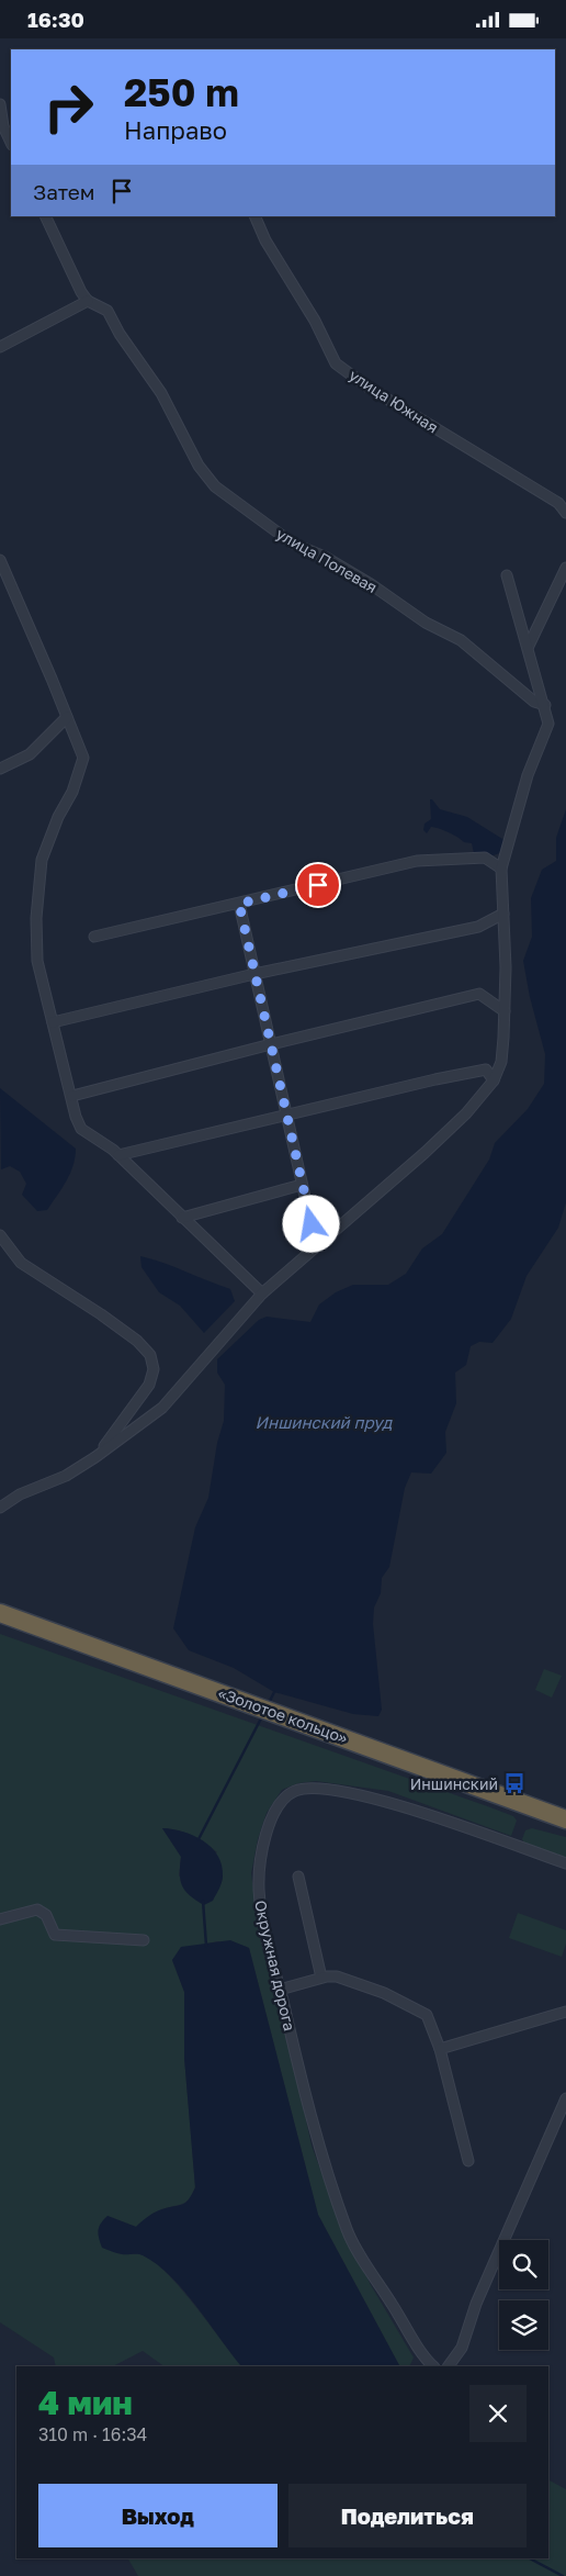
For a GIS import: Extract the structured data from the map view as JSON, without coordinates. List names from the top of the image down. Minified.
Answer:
{"streets":{"highway":["«Золотое кольцо»"],"street":["улица Южная","улица Полевая","Окружная дорога"]},"water":["Иншинский пруд"],"places":{"bus stop":["Иншинский"]},"page":{"status":"16:30","turn":["250 m","Направо"],"then":"Затем","heading":["4 мин","310 m · 16:34"],"buttons":["Выход","Поделиться"]}}
